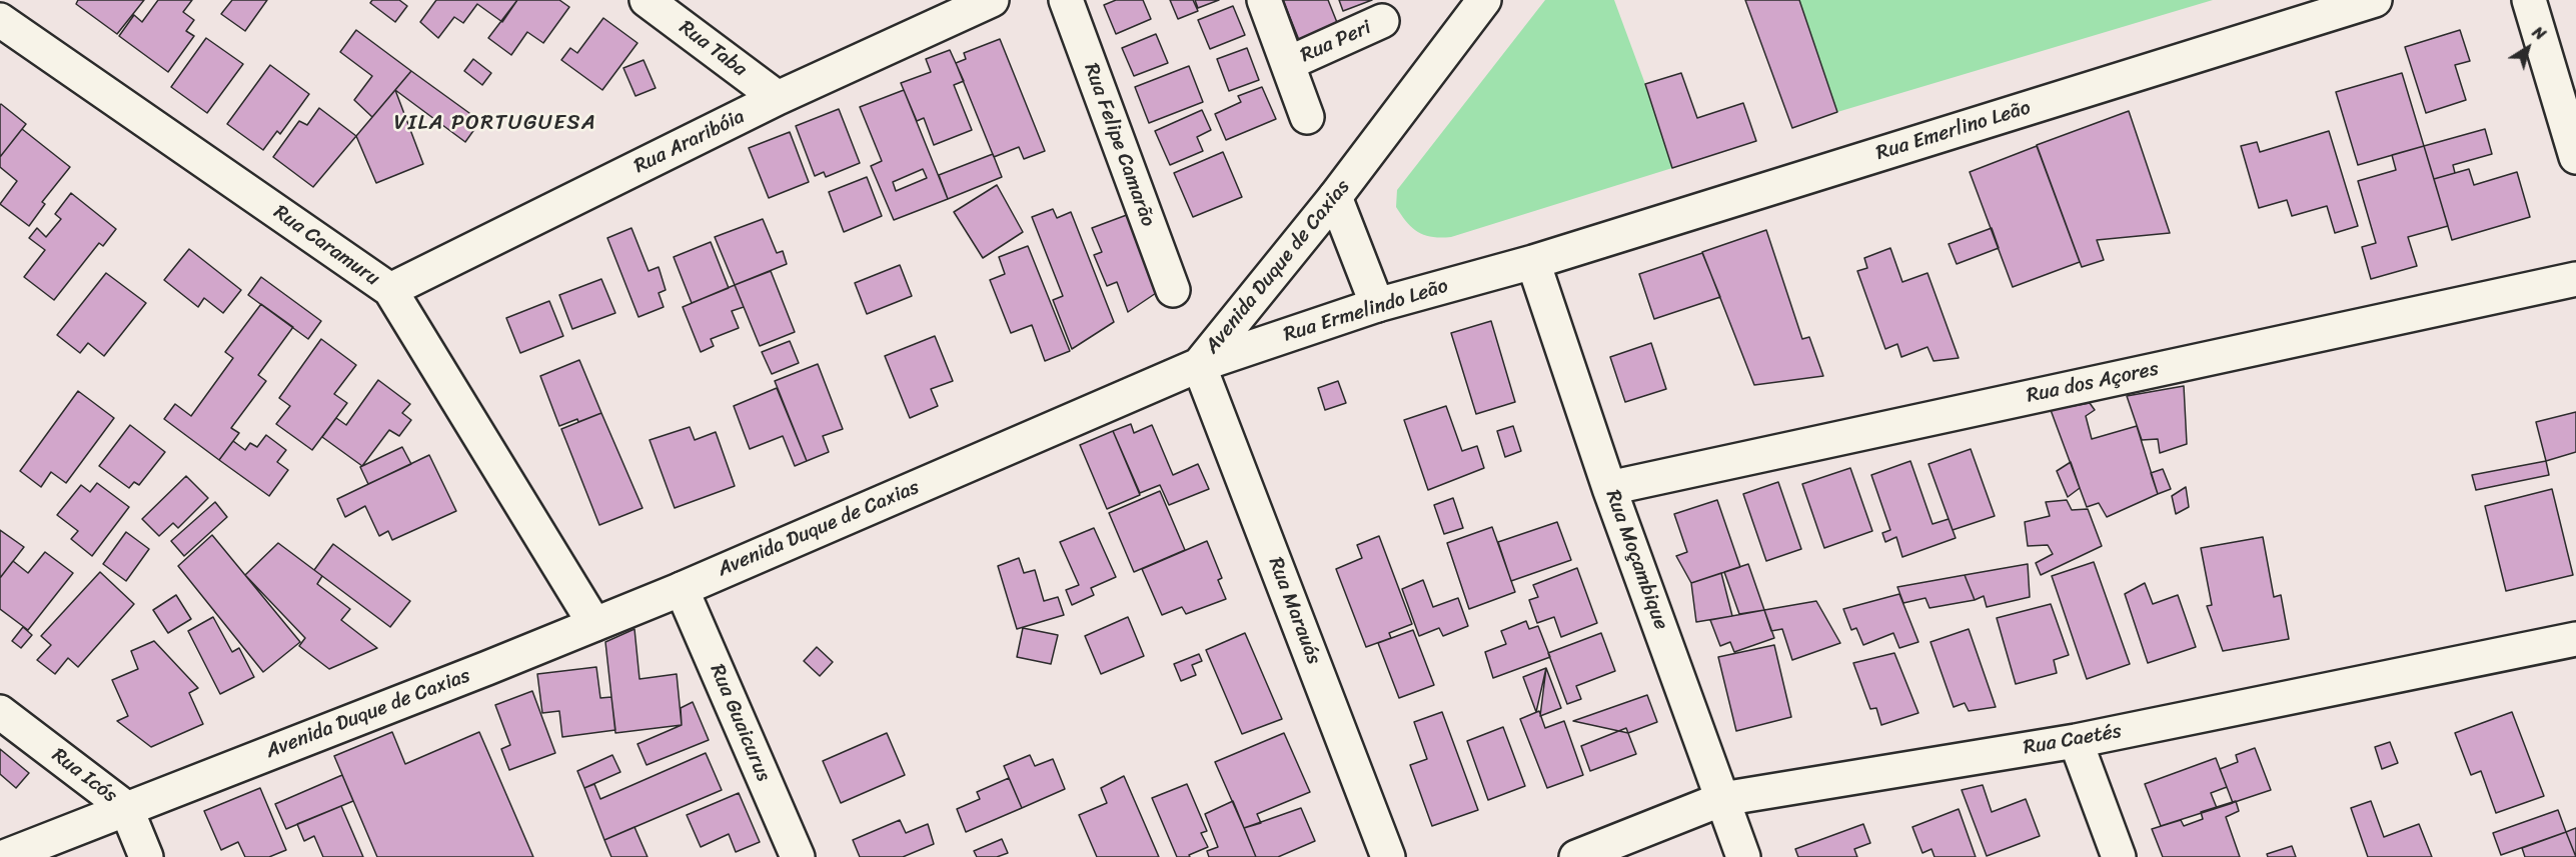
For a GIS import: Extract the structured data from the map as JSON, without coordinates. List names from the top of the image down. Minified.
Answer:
{"streets":{"street":["Rua Peri","Rua Taba","Rua Emerlino Leão","Rua Araribóia","Rua Felipe Camarão","Rua Caramuru","Avenida Duque de Caxias","Rua Ermelindo Leão","Rua dos Açores","Rua Moçambique","Rua Marauás","Rua Guaicurus","Rua Caetés","Rua Icós"]},"crossings":[["Rua Taba","Rua Araribóia"],["Rua Emerlino Leão","Rua Ermelindo Leão"],["Rua Emerlino Leão","Rua Moçambique"],["Rua Araribóia","Rua Caramuru"],["Rua Caramuru","Avenida Duque de Caxias"],["Avenida Duque de Caxias","Rua Ermelindo Leão"],["Avenida Duque de Caxias","Rua Marauás"],["Avenida Duque de Caxias","Rua Guaicurus"],["Avenida Duque de Caxias","Rua Icós"],["Rua Ermelindo Leão","Rua Moçambique"],["Rua Ermelindo Leão","Rua Marauás"],["Rua dos Açores","Rua Moçambique"],["Rua Moçambique","Rua Caetés"]],"districts":["VILA PORTUGUESA"],"north":"top right"}
